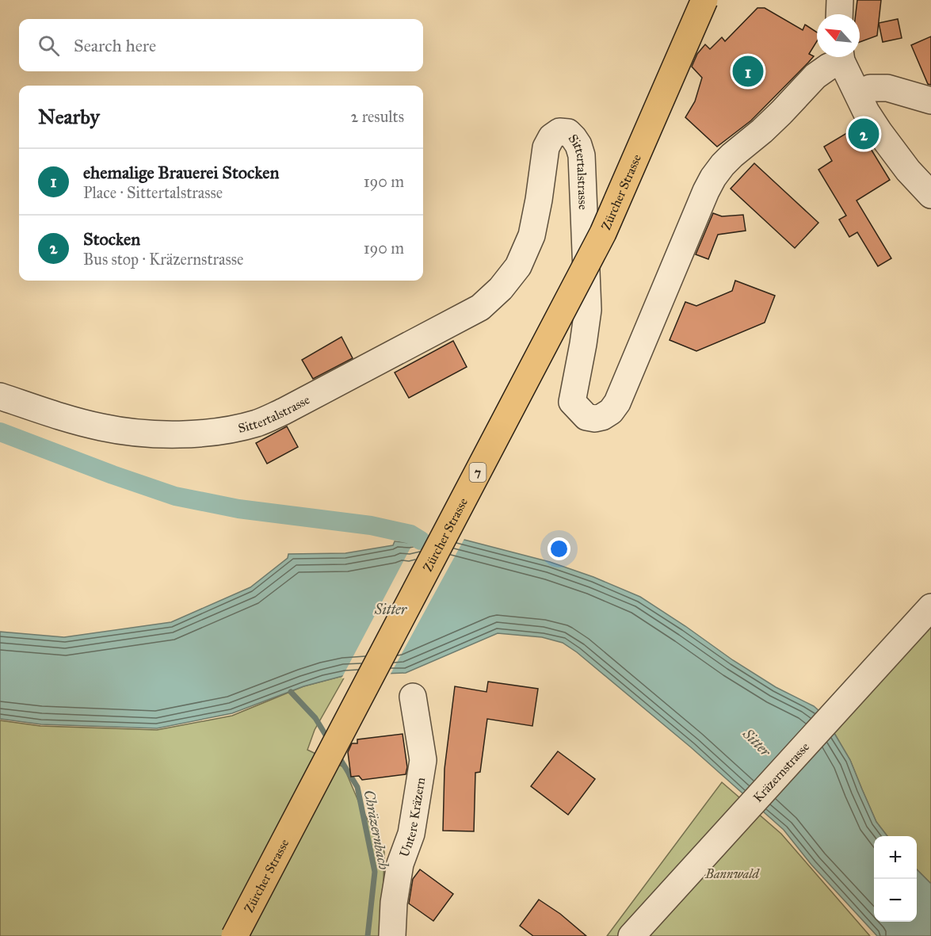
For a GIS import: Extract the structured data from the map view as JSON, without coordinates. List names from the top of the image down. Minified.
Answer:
{"streets":{"main road":["Zürcher Strasse","7"],"street":["Sittertalstrasse","Kräzernstrasse","Untere Kräzern"]},"water":["Sitter","Chräzernbach"],"parks":["Bannwald"],"north":"top left","page":{"search":"Search here","pins":["1","2"],"heading":["Nearby","2 results"],"list":[{"mark":"1","name":"ehemalige Brauerei Stocken","note":"Place · Sittertalstrasse","value":"190 m"},{"mark":"2","name":"Stocken","note":"Bus stop · Kräzernstrasse","value":"190 m"}],"map_buttons":["+","−"]}}
